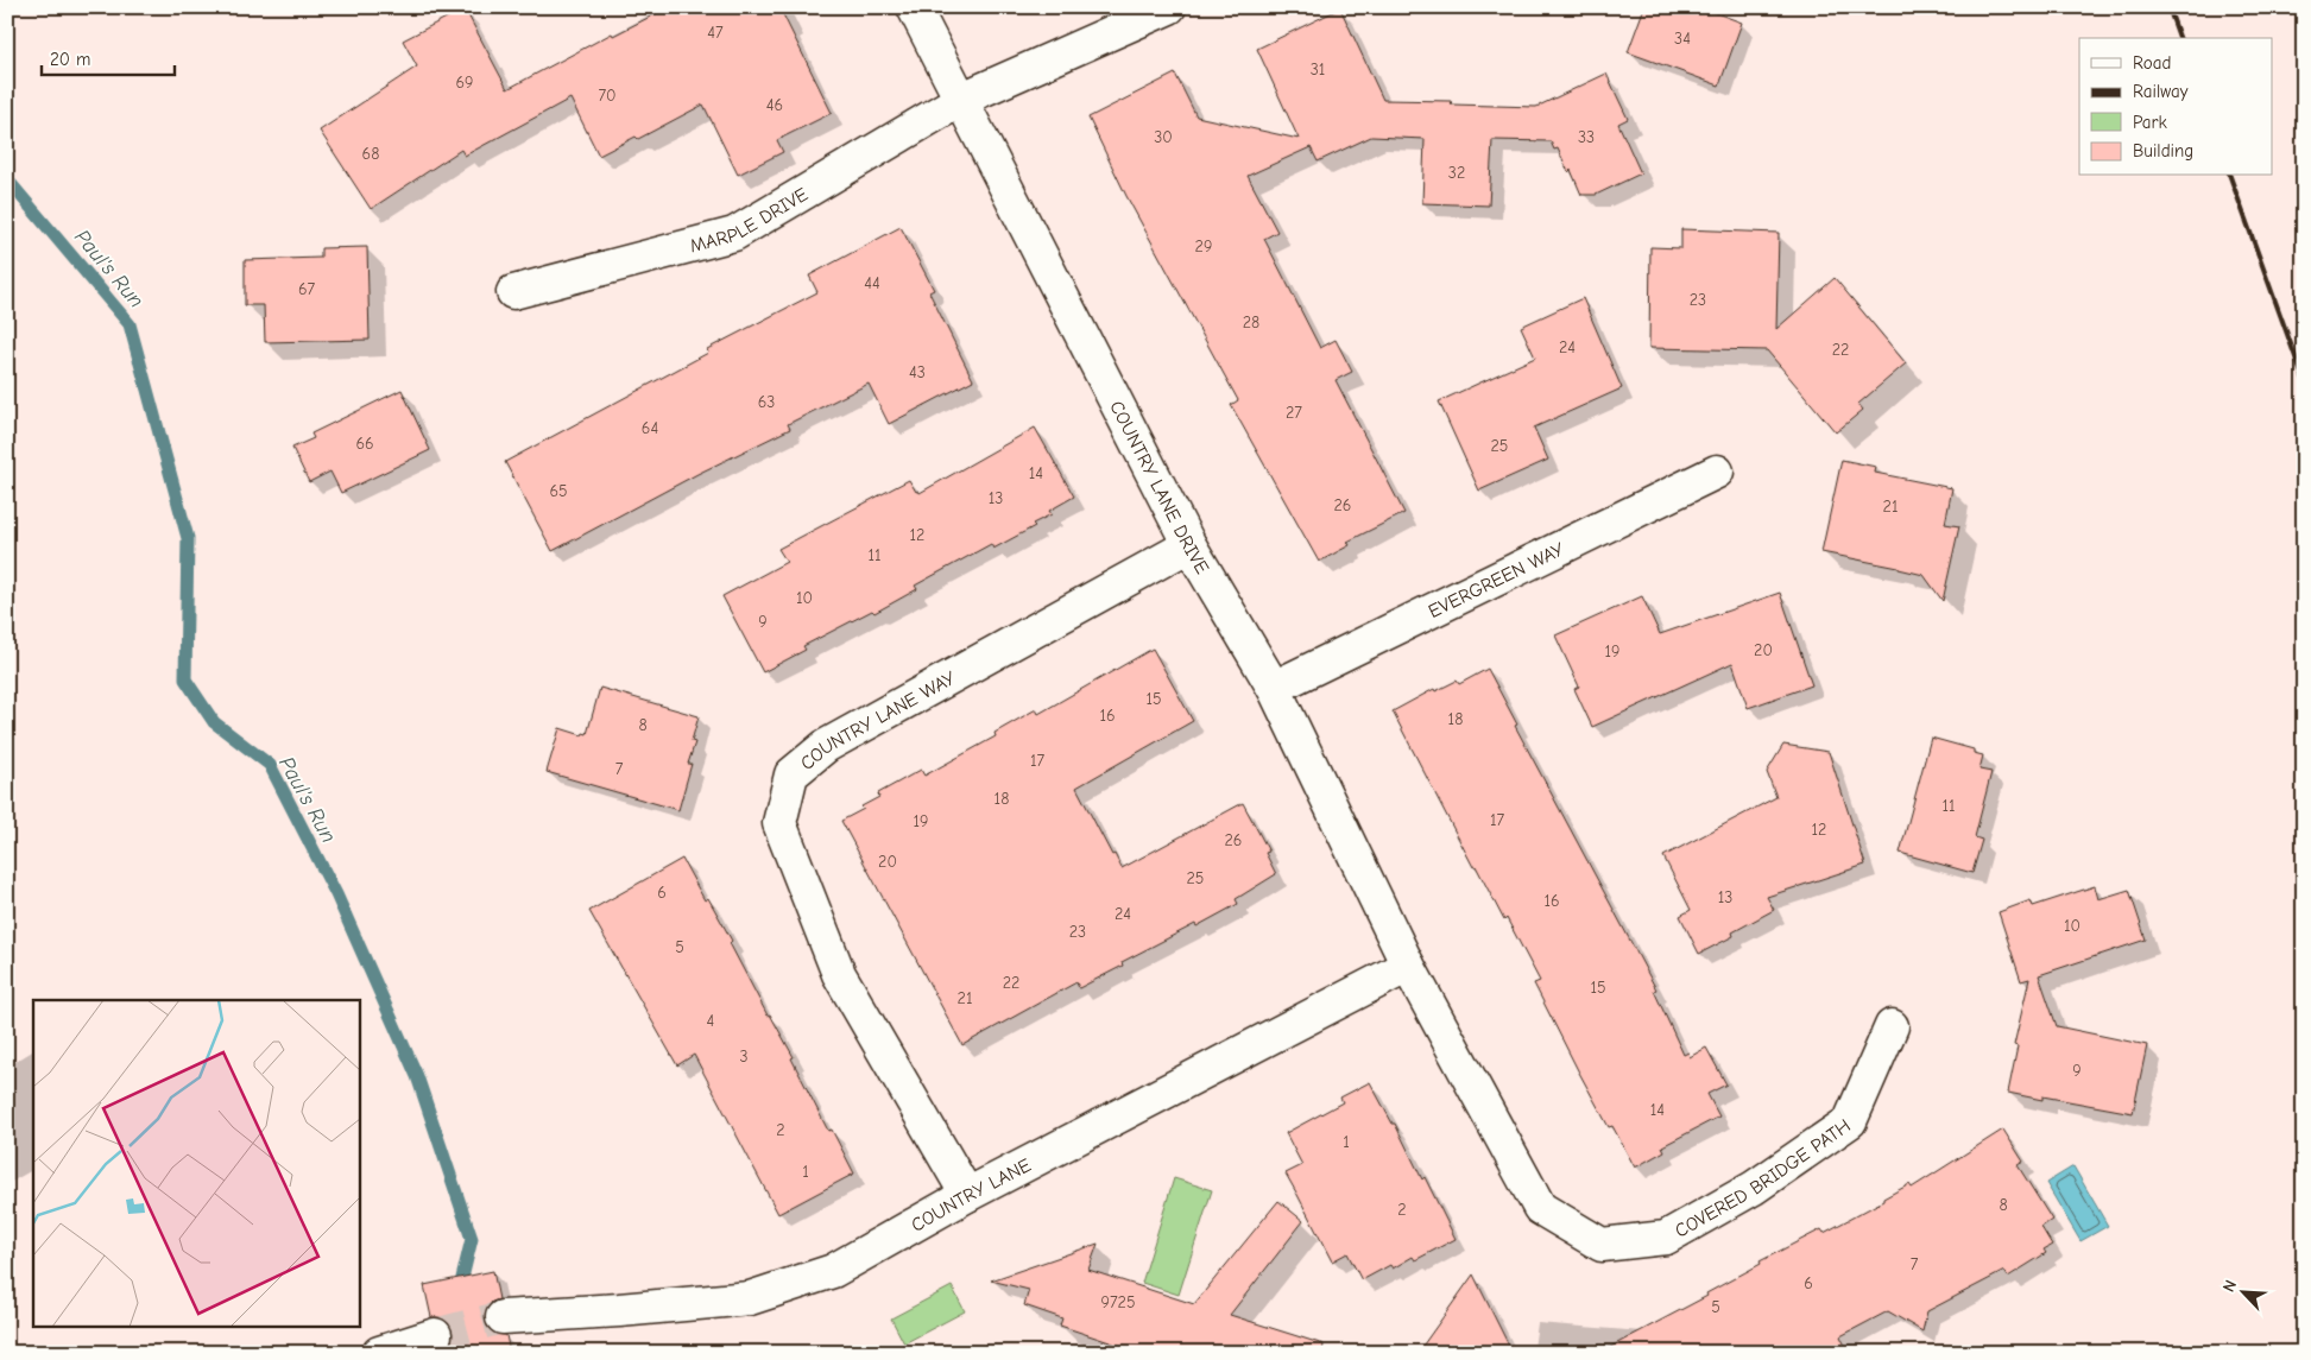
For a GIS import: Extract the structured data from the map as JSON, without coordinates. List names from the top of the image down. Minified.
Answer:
{"streets":{"street":["MARPLE DRIVE","COUNTRY LANE DRIVE","EVERGREEN WAY","COUNTRY LANE WAY","COVERED BRIDGE PATH","COUNTRY LANE"]},"crossings":[["MARPLE DRIVE","COUNTRY LANE DRIVE"],["COUNTRY LANE DRIVE","EVERGREEN WAY"],["COUNTRY LANE DRIVE","COUNTRY LANE WAY"],["COUNTRY LANE DRIVE","COVERED BRIDGE PATH"],["COUNTRY LANE DRIVE","COUNTRY LANE"],["COUNTRY LANE WAY","COUNTRY LANE"],["COVERED BRIDGE PATH","COUNTRY LANE"]],"water":["Paul's Run"],"house_numbers":["47","34","31","69","70","46","30","33","68","32","29","44","67","23","28","24","22","43","63","27","64","66","25","14","65","13","26","21","12","11","10","9","20","19","15","16","18","8","17","7","18","11","17","19","12","26","20","25","6","13","16","24","10","23","5","22","15","21","4","3","9","14","2","1","1","8","2","7","6","9725","5"],"legend":["Road","Railway","Park","Building"],"scale_bar":"20 m","north":"top left"}
